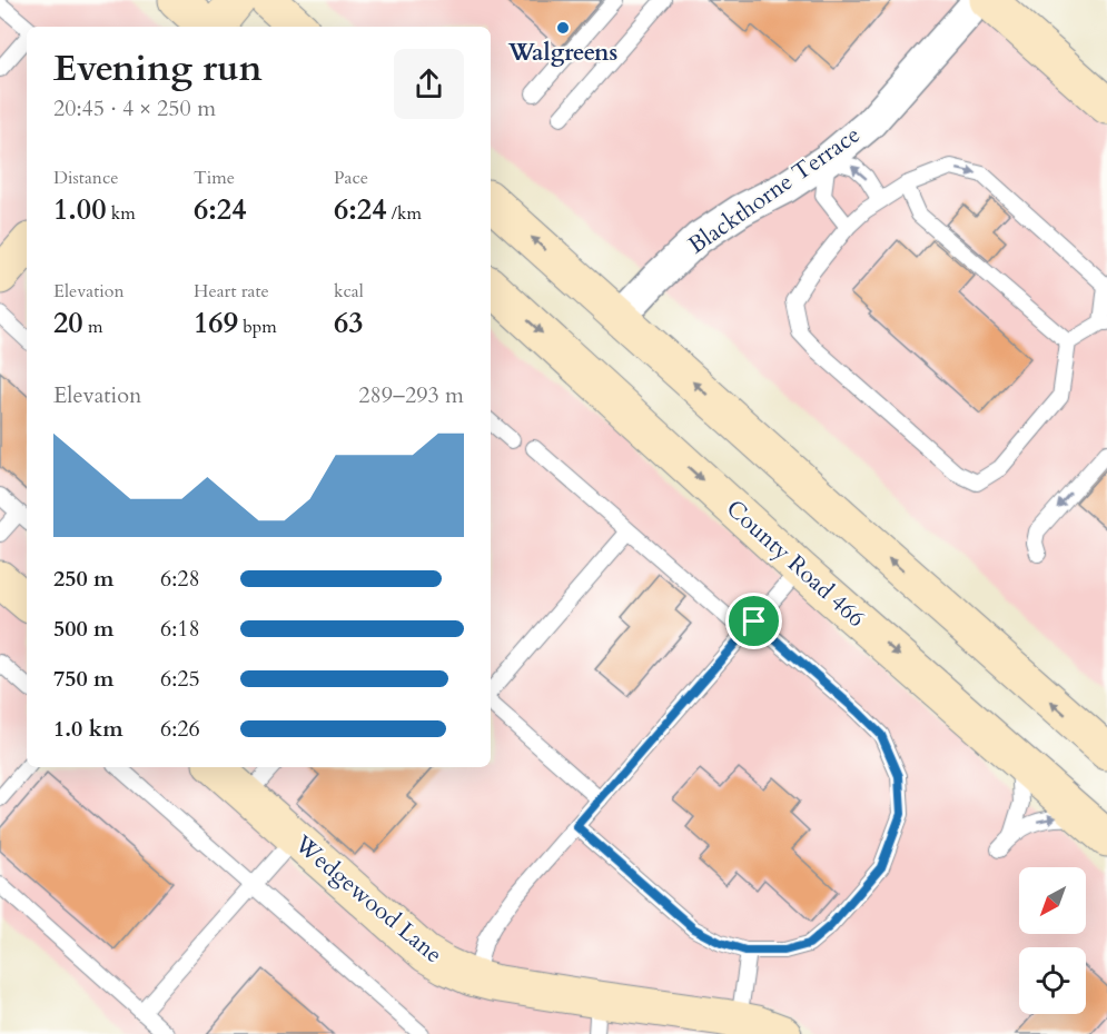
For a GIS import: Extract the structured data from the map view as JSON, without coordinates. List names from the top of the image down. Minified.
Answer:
{"streets":{"main road":["County Road 466","Wedgewood Lane"],"street":["Blackthorne Terrace"]},"places":["Walgreens"],"north":"bottom left","page":{"heading":["Evening run","20:45 · 4 × 250 m"],"stats":[["Distance","1.00 km"],["Time","6:24"],["Pace","6:24 /km"],["Elevation","20 m"],["Heart rate","169 bpm"],["kcal","63"]],"chart":["Elevation","289–293 m"],"list":[{"name":"250 m","note":"6:28"},{"name":"500 m","note":"6:18"},{"name":"750 m","note":"6:25"},{"name":"1.0 km","note":"6:26"}]}}
